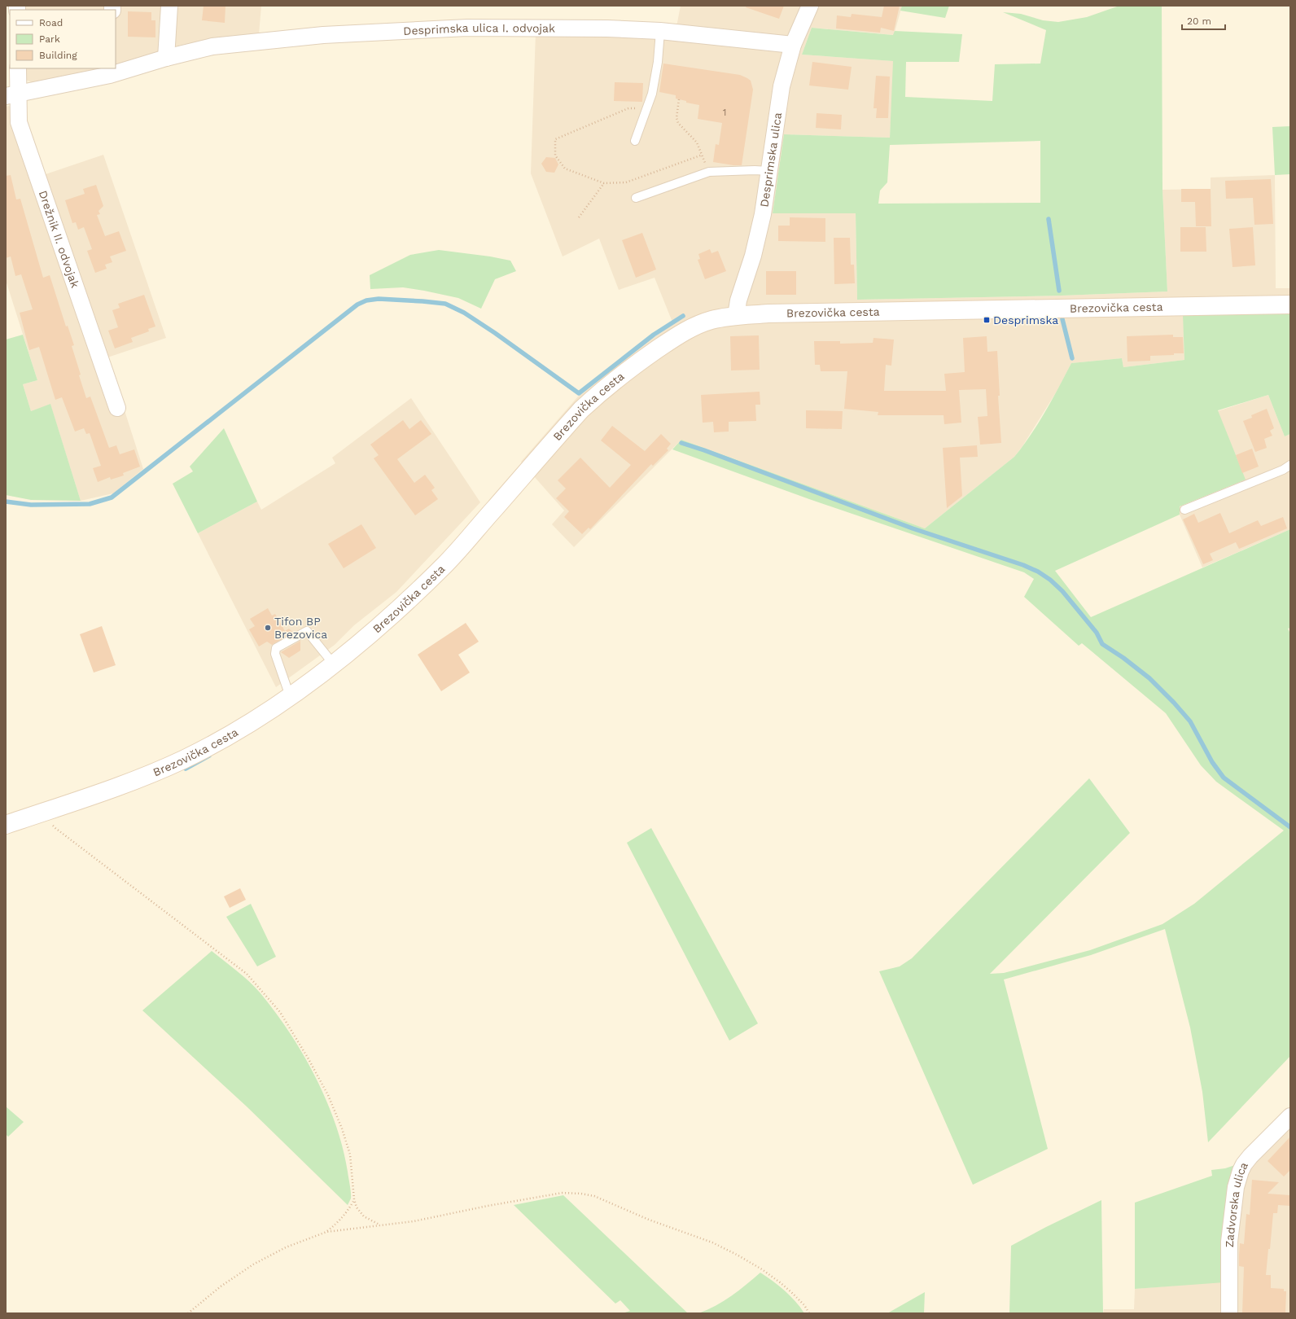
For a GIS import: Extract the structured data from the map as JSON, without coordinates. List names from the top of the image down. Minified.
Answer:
{"streets":{"main road":["Brezovička cesta"],"street":["Desprimska ulica I. odvojak","Desprimska ulica","Drežnik II. odvojak","Zadvorska ulica"]},"crossings":[["Desprimska ulica I. odvojak","Desprimska ulica"],["Desprimska ulica I. odvojak","Drežnik II. odvojak"],["Desprimska ulica","Brezovička cesta"]],"places":{"transit":["Desprimska"],"other":["Tifon BP Brezovica"]},"house_numbers":["1"],"legend":["Road","Park","Building"],"scale_bar":"20 m"}
